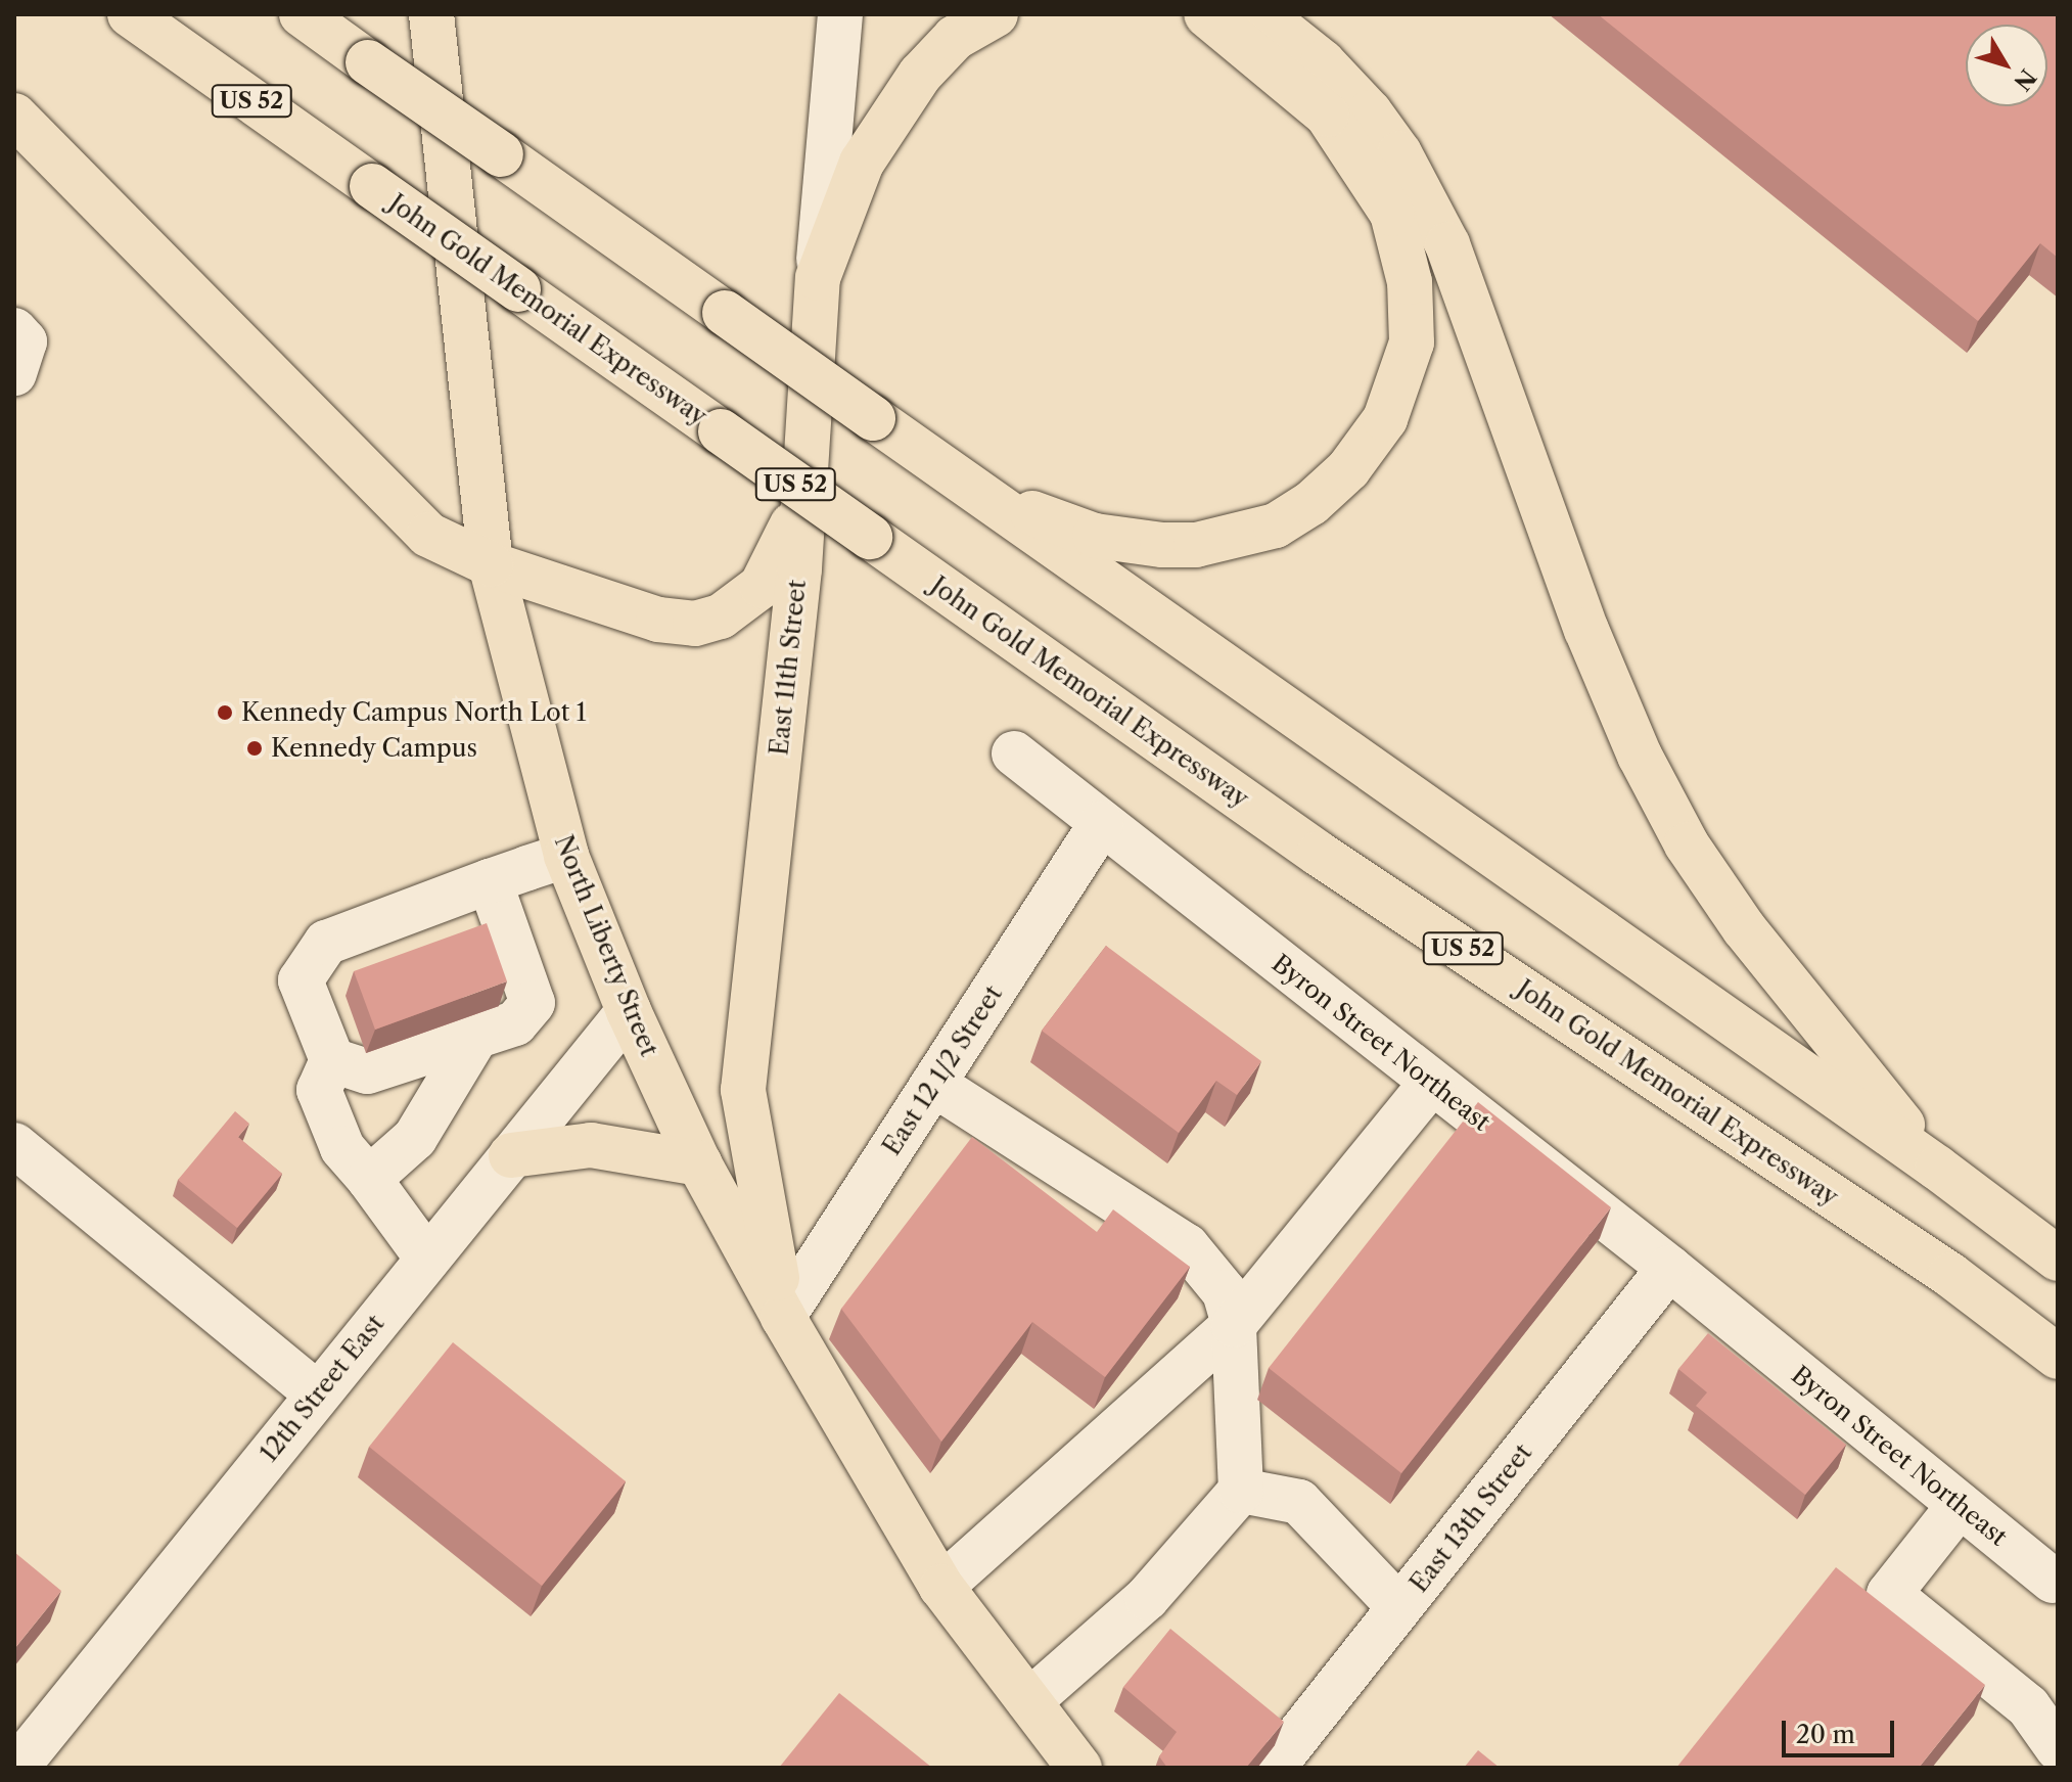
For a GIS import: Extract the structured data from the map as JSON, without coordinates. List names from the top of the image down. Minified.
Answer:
{"streets":{"main road":["US 52","John Gold Memorial Expressway","East 11th Street","North Liberty Street"],"street":["Byron Street Northeast","East 12 1/2 Street","12th Street East","East 13th Street"]},"crossings":[["East 11th Street","North Liberty Street"],["East 11th Street","East 12 1/2 Street"],["North Liberty Street","East 12 1/2 Street"],["North Liberty Street","12th Street East"],["Byron Street Northeast","East 12 1/2 Street"],["Byron Street Northeast","East 13th Street"]],"places":["Kennedy Campus North Lot 1","Kennedy Campus"],"scale_bar":"20 m","north":"bottom right"}
